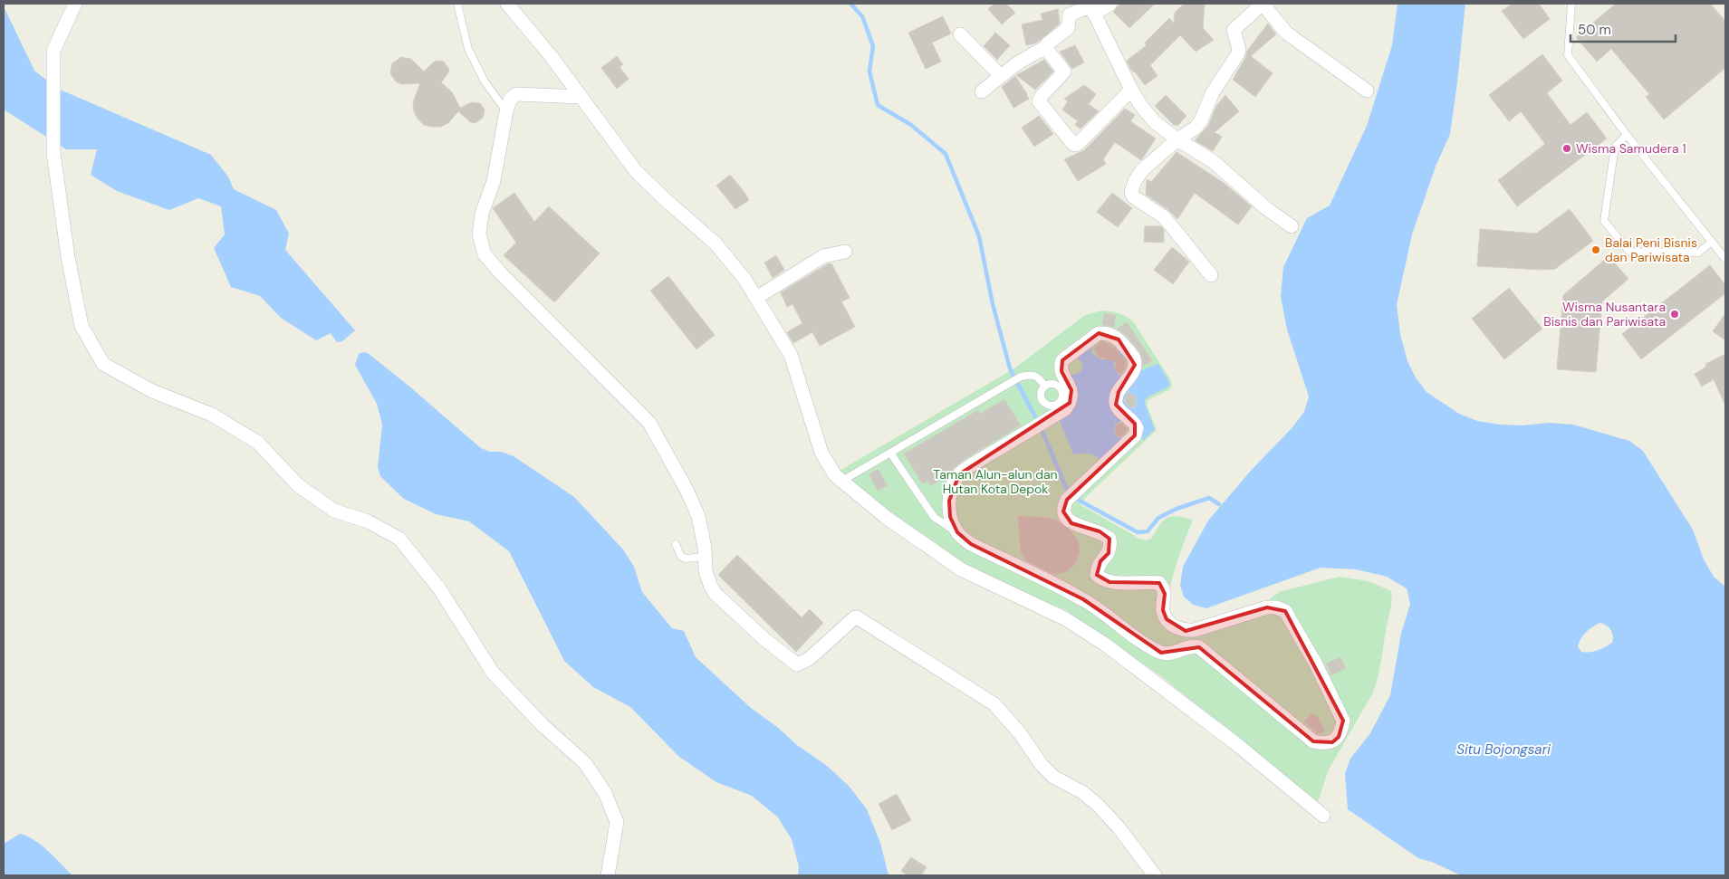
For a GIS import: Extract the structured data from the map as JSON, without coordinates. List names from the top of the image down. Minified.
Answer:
{"water":["Situ Bojongsari"],"parks":["Taman Alun-alun dan Hutan Kota Depok"],"places":["Wisma Samudera 1","Balai Peni Bisnis dan Pariwisata","Wisma Nusantara Bisnis dan Pariwisata"],"scale_bar":"50 m"}
